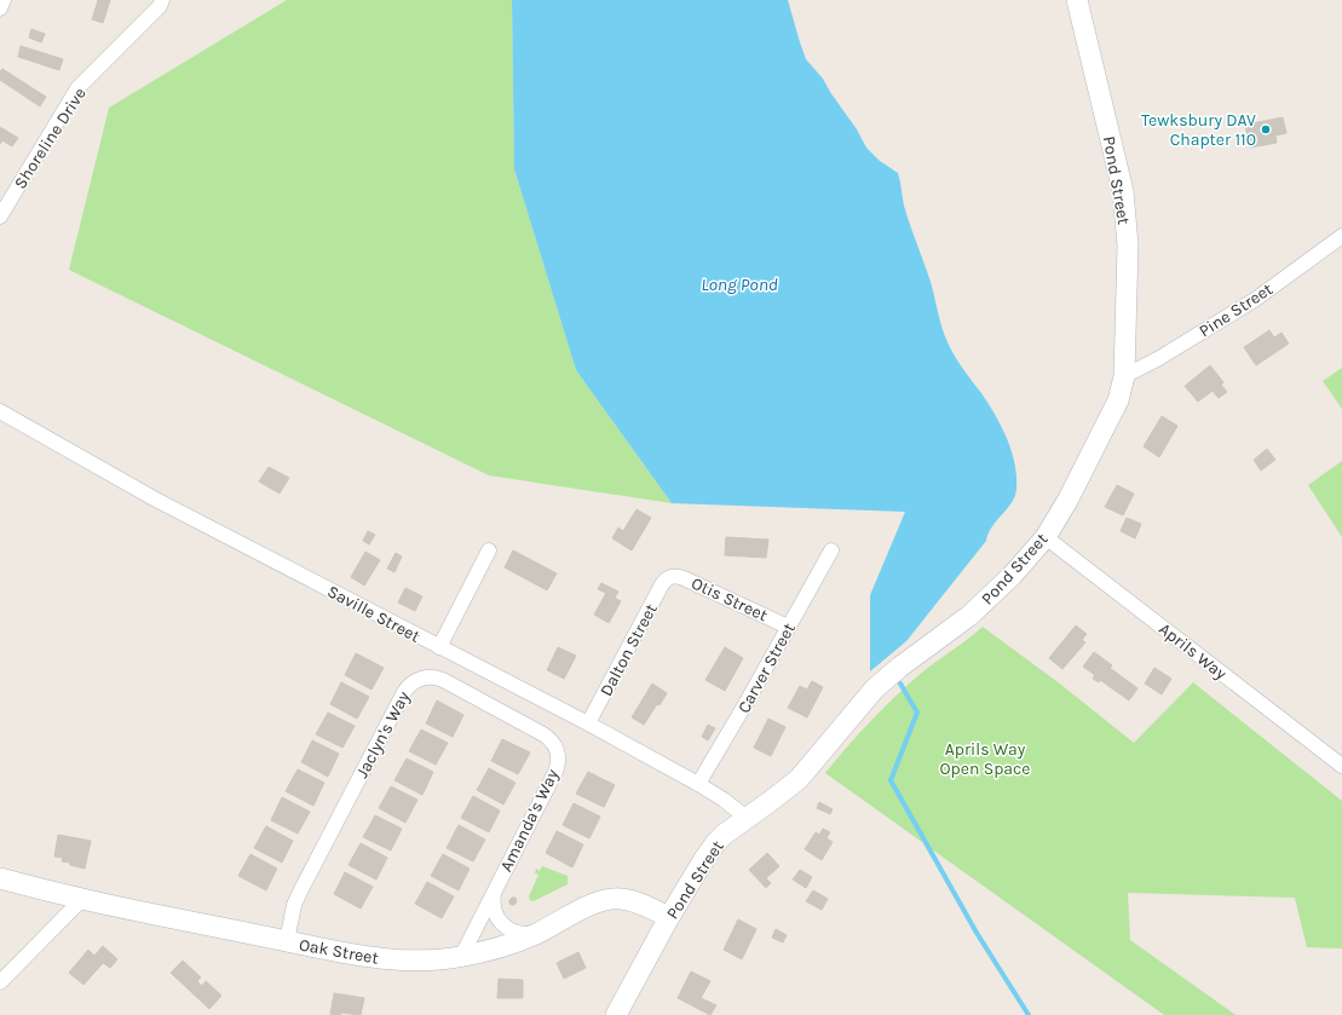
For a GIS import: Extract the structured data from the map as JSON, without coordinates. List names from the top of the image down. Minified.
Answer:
{"streets":{"street":["Shoreline Drive","Pond Street","Pine Street","Otis Street","Saville Street","Dalton Street","Aprils Way","Carver Street","Jaclyn's Way","Amanda's Way","Oak Street"]},"crossings":[["Pond Street","Pine Street"],["Pond Street","Saville Street"],["Pond Street","Aprils Way"],["Pond Street","Oak Street"],["Otis Street","Dalton Street"],["Otis Street","Carver Street"],["Saville Street","Dalton Street"],["Saville Street","Carver Street"],["Jaclyn's Way","Amanda's Way"],["Jaclyn's Way","Oak Street"],["Amanda's Way","Oak Street"]],"water":["Long Pond"],"parks":["Aprils Way Open Space"],"places":["Tewksbury DAV Chapter 110"]}
